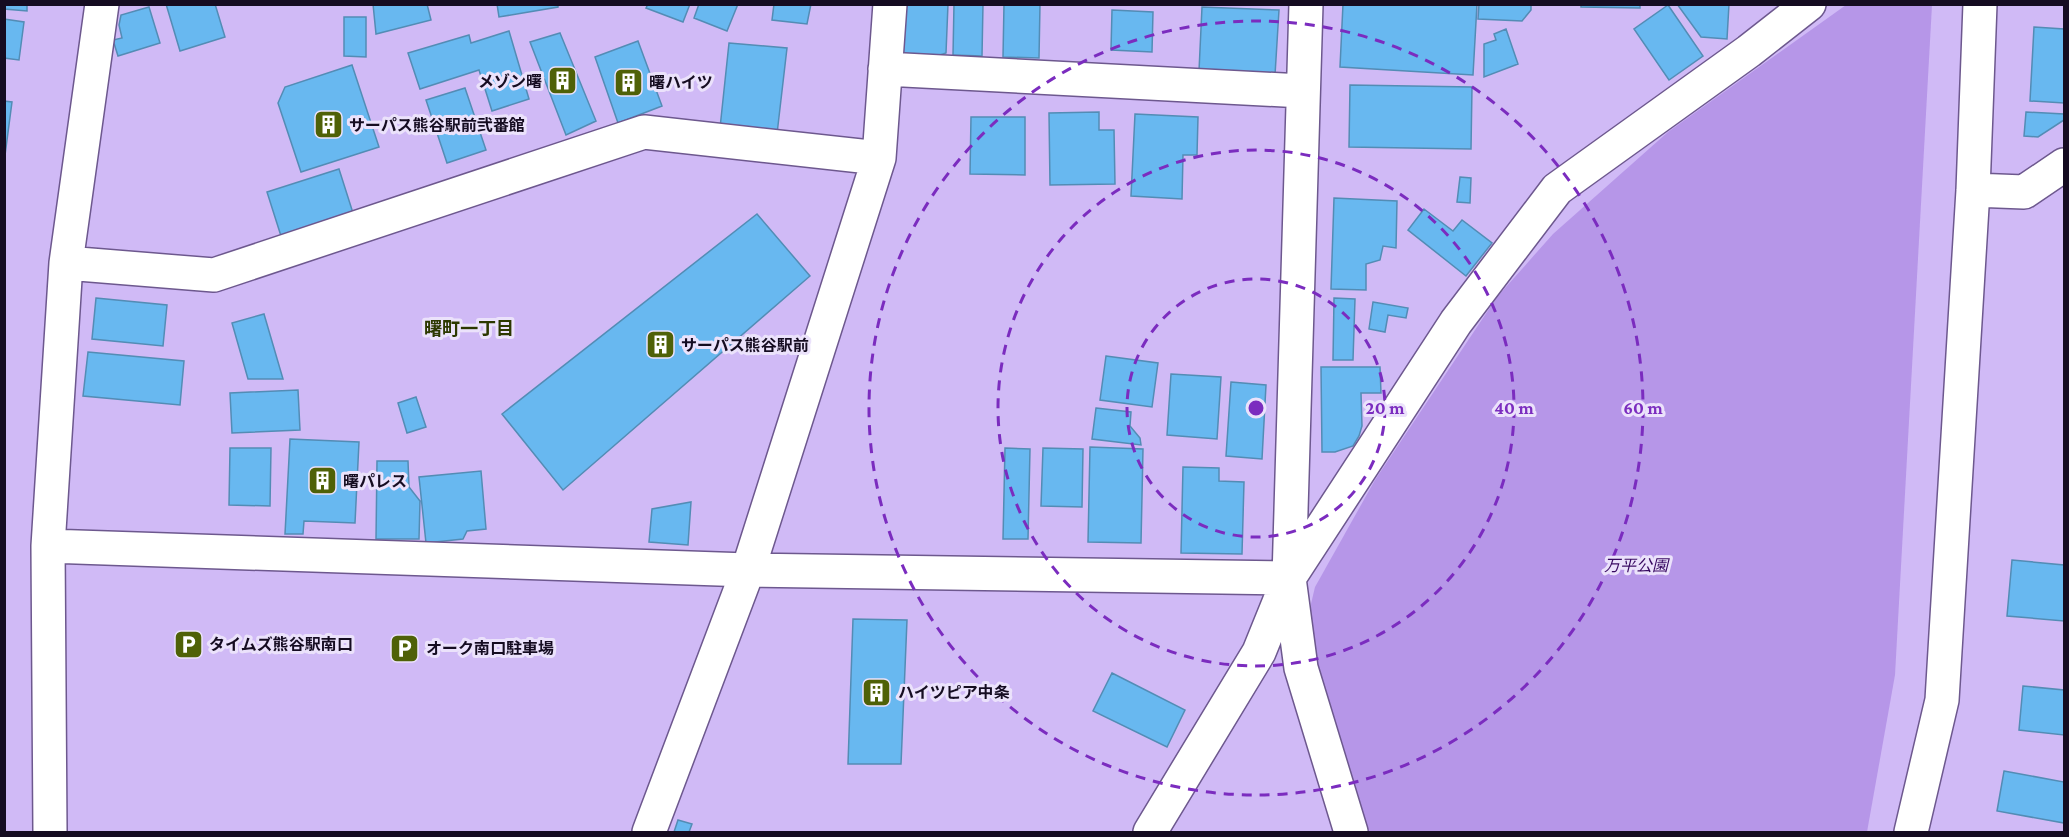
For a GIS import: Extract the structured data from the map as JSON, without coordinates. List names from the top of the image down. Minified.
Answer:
{"districts":["曙町一丁目"],"parks":["万平公園"],"places":{"building":["メゾン曙","曙ハイツ","サーパス熊谷駅前弐番館","サーパス熊谷駅前","曙パレス","ハイツピア中条"],"parking":["タイムズ熊谷駅南口","オーク南口駐車場"]},"rings":["20 m","40 m","60 m"]}
